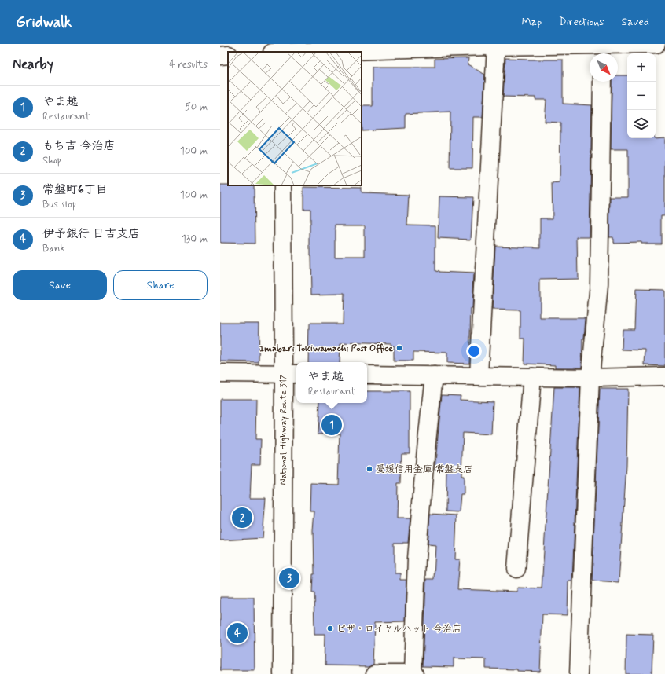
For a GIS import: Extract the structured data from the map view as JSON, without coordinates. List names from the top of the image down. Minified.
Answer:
{"streets":{"main road":["National Highway Route 317"]},"places":["Imabari Tokiwamachi Post Office","愛媛信用金庫 常盤支店","ピザ・ロイヤルハット 今治店"],"north":"bottom right","page":{"header":"Gridwalk","nav":["Map","Directions","Saved"],"heading":["Nearby","4 results"],"map_buttons":["+","−"],"list":[{"mark":"1","name":"やま越","note":"Restaurant","value":"50 m"},{"mark":"2","name":"もち吉 今治店","note":"Shop","value":"100 m"},{"mark":"3","name":"常盤町6丁目","note":"Bus stop","value":"100 m"},{"mark":"4","name":"伊予銀行 日吉支店","note":"Bank","value":"130 m"}],"buttons":["Save","Share"],"popup":["やま越","Restaurant"],"pins":["1","2","3","4"]}}
